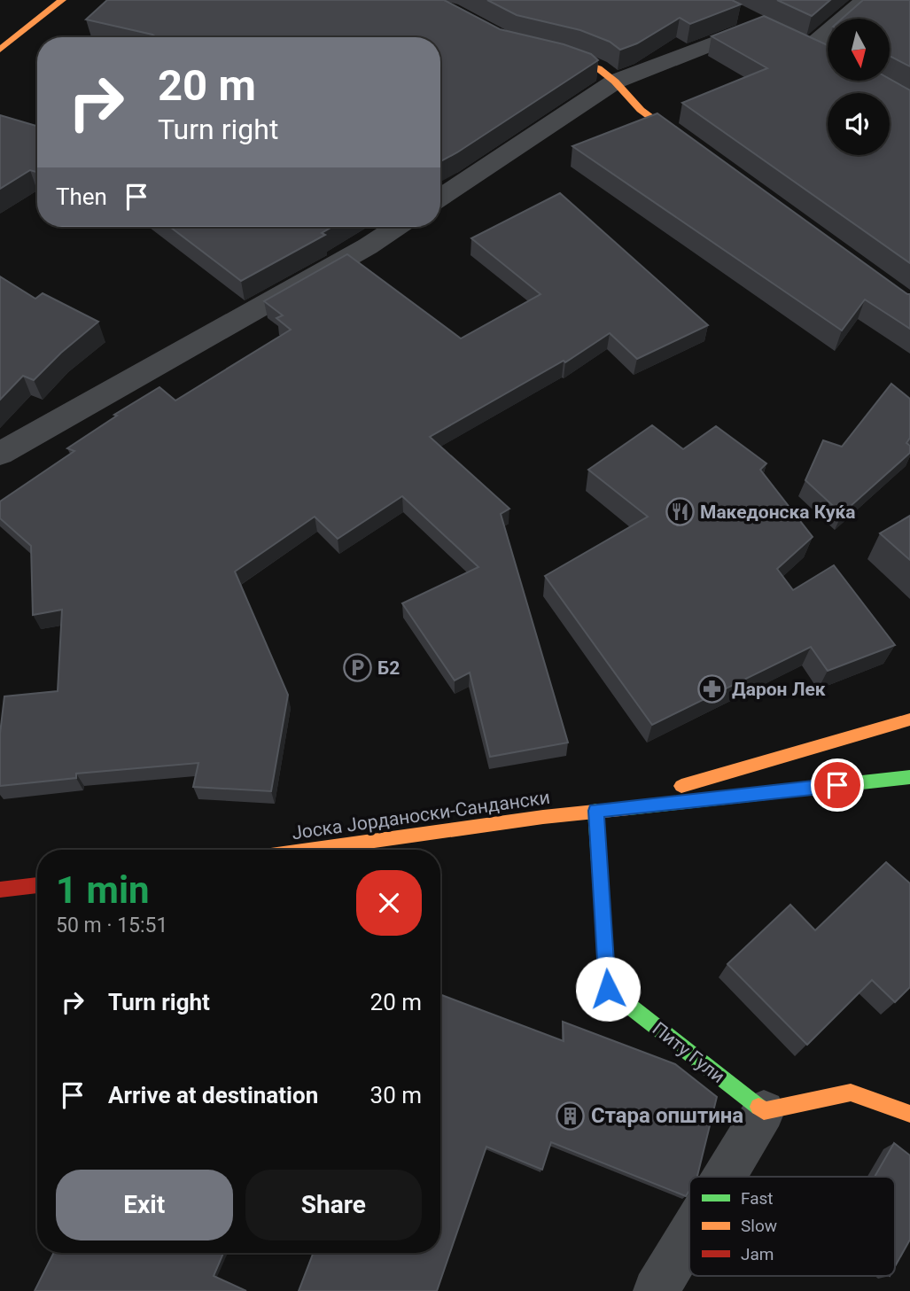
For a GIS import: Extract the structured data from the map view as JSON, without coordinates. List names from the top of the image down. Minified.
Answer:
{"streets":{"street":["Јоска Јорданоски-Сандански","Питу Гули"]},"crossings":[["Јоска Јорданоски-Сандански","Питу Гули"]],"places":{"restaurant":["Македонска Куќа"],"parking":["Б2"],"pharmacy":["Дарон Лек"],"building":["Стара општина"]},"legend":["Fast","Slow","Jam"],"north":"bottom","page":{"turn":["20 m","Turn right"],"then":"Then","heading":["1 min","50 m · 15:51"],"list":[{"name":"Turn right","value":"20 m"},{"name":"Arrive at destination","value":"30 m"}],"buttons":["Exit","Share"]}}
